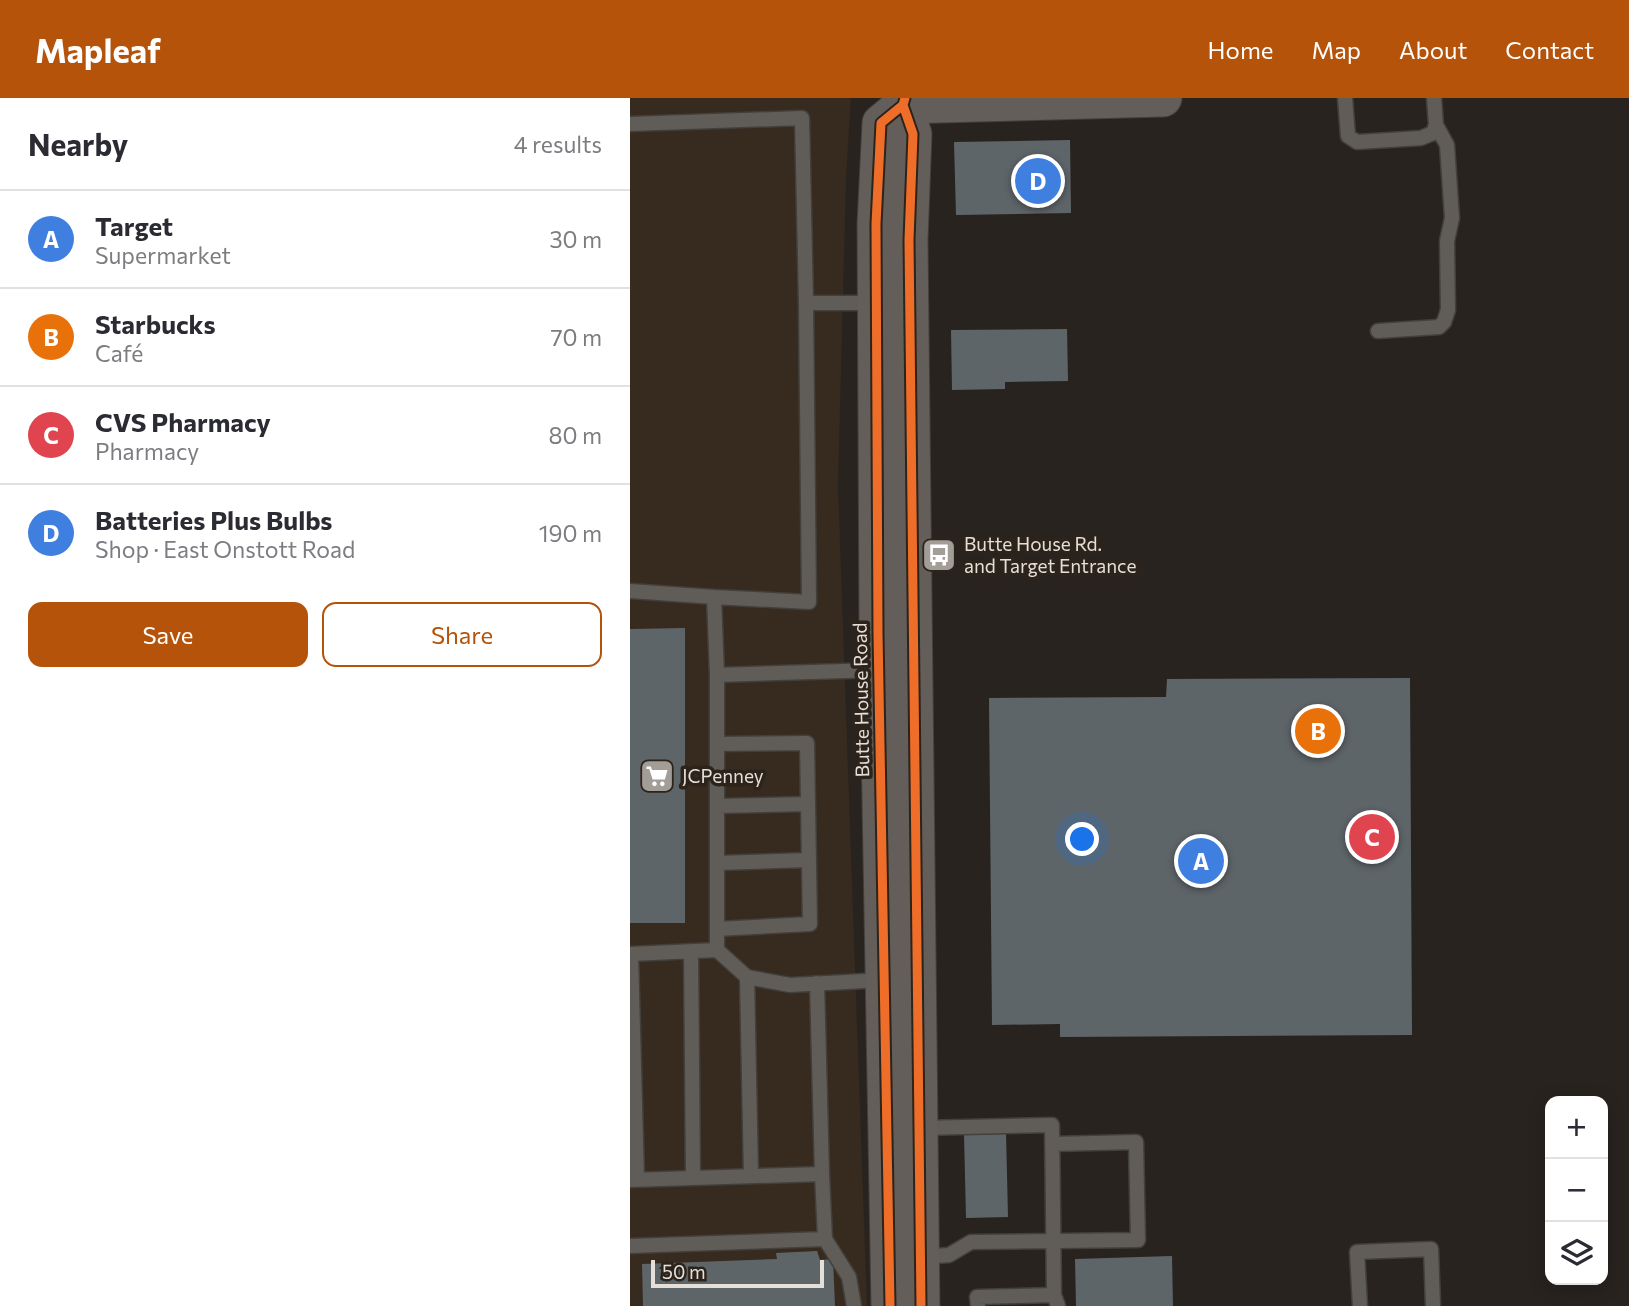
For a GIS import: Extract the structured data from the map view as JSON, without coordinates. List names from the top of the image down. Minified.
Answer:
{"streets":{"main road":["Butte House Road"]},"places":{"bus stop":["Butte House Rd. and Target Entrance"],"supermarket":["JCPenney"]},"scale_bar":"50 m","page":{"header":"Mapleaf","nav":["Home","Map","About","Contact"],"heading":["Nearby","4 results"],"pins":["D","B","C","A"],"list":[{"mark":"A","name":"Target","note":"Supermarket","value":"30 m"},{"mark":"B","name":"Starbucks","note":"Café","value":"70 m"},{"mark":"C","name":"CVS Pharmacy","note":"Pharmacy","value":"80 m"},{"mark":"D","name":"Batteries Plus Bulbs","note":"Shop · East Onstott Road","value":"190 m"}],"buttons":["Save","Share"],"map_buttons":["+","−"],"scale":"50 m"}}
